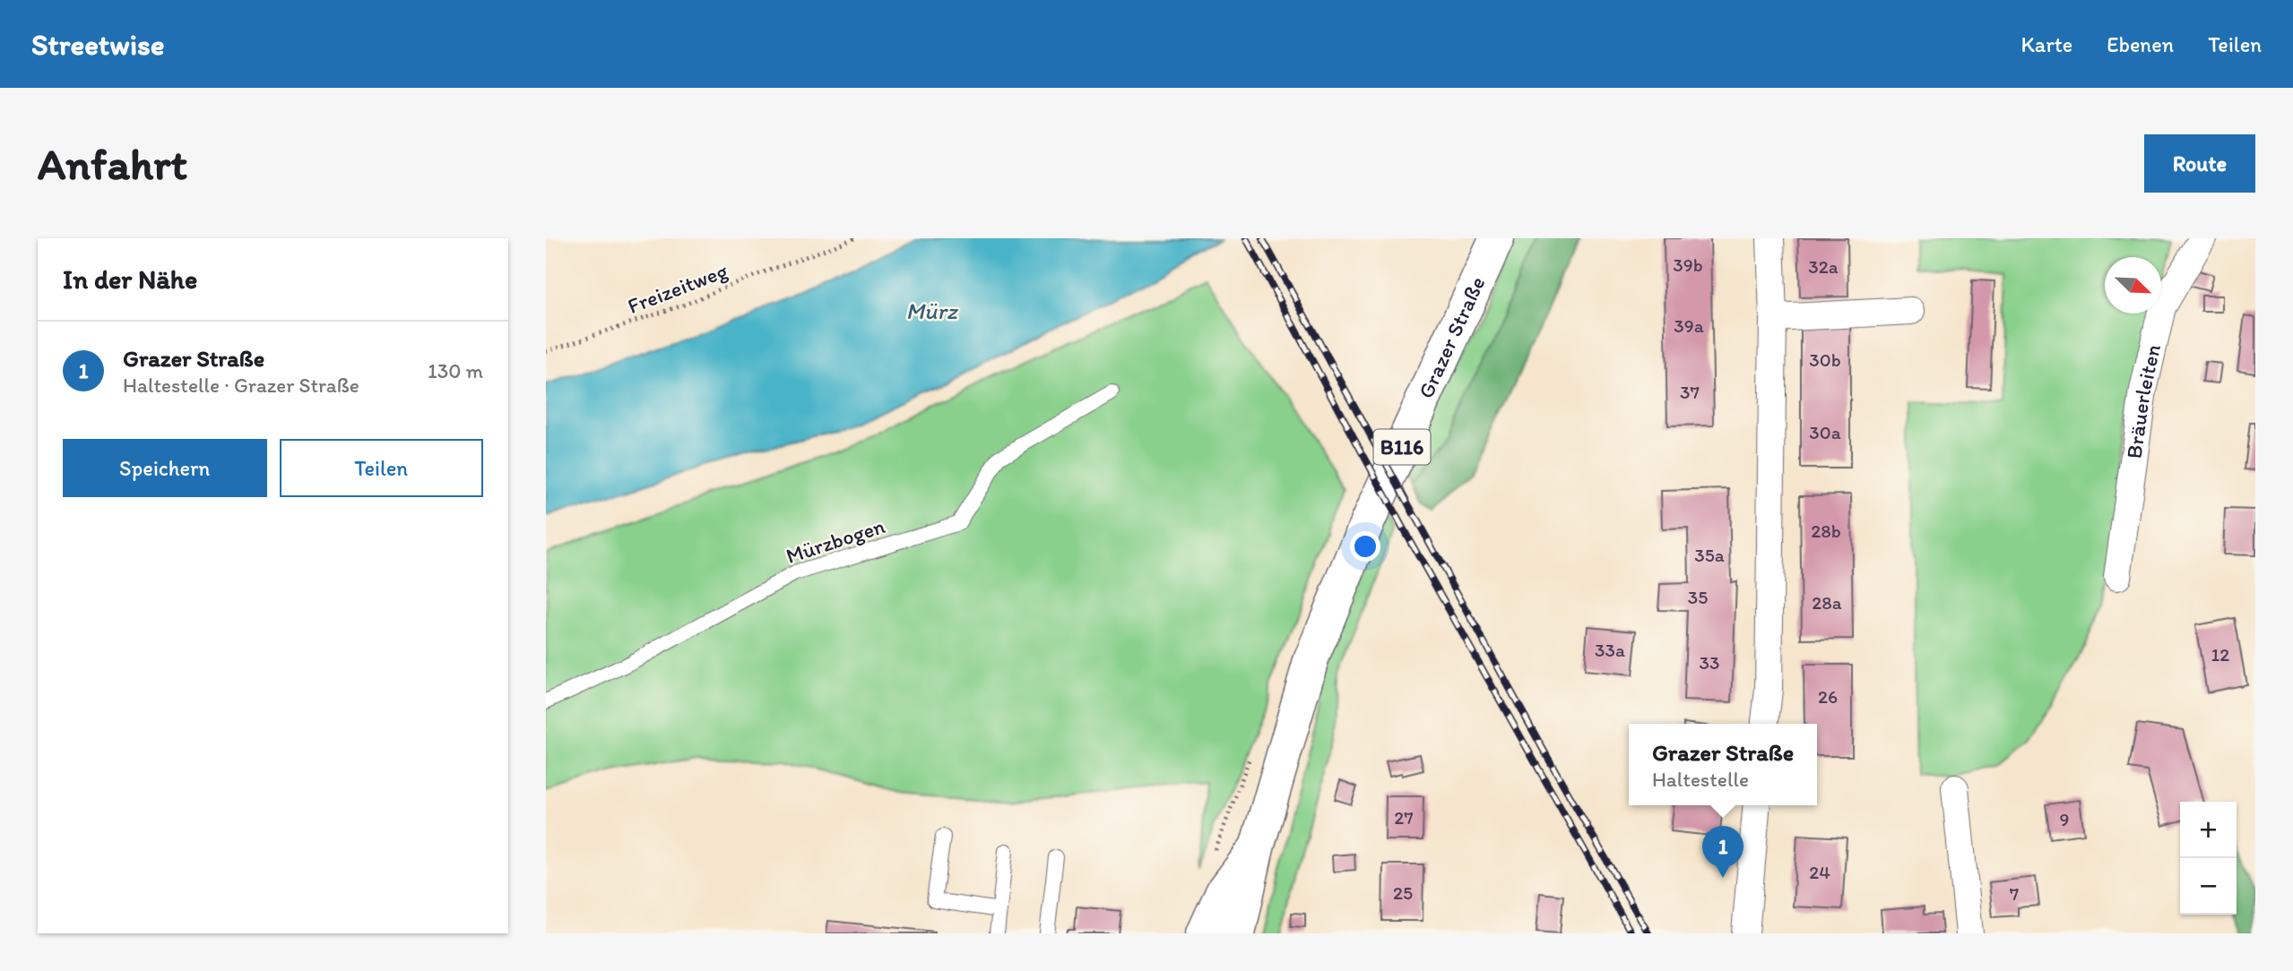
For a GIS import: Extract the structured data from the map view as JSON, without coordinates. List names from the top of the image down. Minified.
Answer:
{"streets":{"main road":["Grazer Straße","B116"],"street":["Bräuerleiten"],"lane":["Mürzbogen"],"path":["Freizeitweg"]},"water":["Mürz"],"house_numbers":["39b","32a","39a","30b","37","30a","28b","35a","35","28a","33a","12","33","26","27","9","24","25","7"],"north":"bottom right","page":{"header":"Streetwise","nav":["Karte","Ebenen","Teilen"],"buttons":["Route",["Speichern","Teilen"]],"title":"Anfahrt","heading":"In der Nähe","list":[{"mark":"1","name":"Grazer Straße","note":"Haltestelle · Grazer Straße","value":"130 m"}],"popup":["Grazer Straße","Haltestelle"],"map_buttons":["+","−"],"pins":"1"}}
